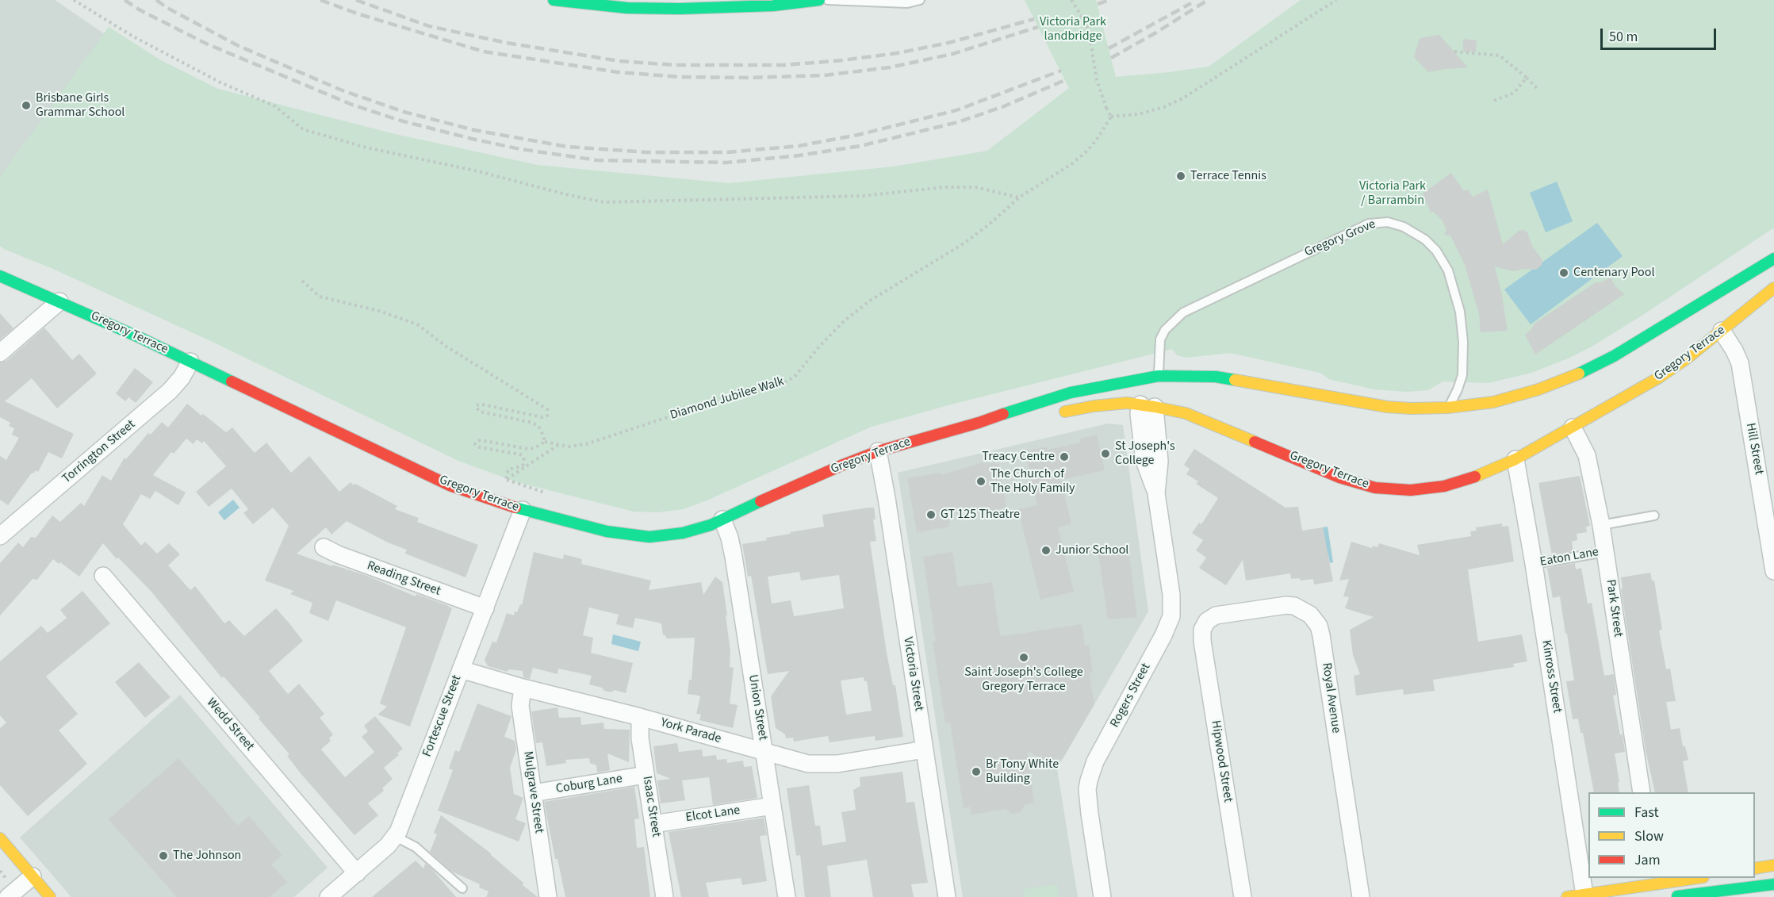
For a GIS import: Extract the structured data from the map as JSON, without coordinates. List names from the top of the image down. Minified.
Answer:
{"streets":{"main road":["Gregory Terrace","Rogers Street"],"street":["Hill Street","Torrington Street","Reading Street","Park Street","Victoria Street","Kinross Street","Royal Avenue","Union Street","Fortescue Street","Wedd Street","York Parade","Hipwood Street","Coburg Lane","Mulgrave Street","Isaac Street","Elcot Lane"],"lane":["Gregory Grove","Eaton Lane"],"path":["Diamond Jubilee Walk"]},"crossings":[["Gregory Grove","Gregory Terrace"],["Gregory Grove","Rogers Street"],["Gregory Terrace","Hill Street"],["Gregory Terrace","Torrington Street"],["Gregory Terrace","Park Street"],["Gregory Terrace","Victoria Street"],["Gregory Terrace","Kinross Street"],["Gregory Terrace","Rogers Street"],["Gregory Terrace","Union Street"],["Gregory Terrace","Fortescue Street"],["Eaton Lane","Park Street"],["Eaton Lane","Kinross Street"],["Reading Street","Fortescue Street"],["Victoria Street","York Parade"],["Royal Avenue","Hipwood Street"],["Union Street","York Parade"],["Union Street","Elcot Lane"],["Fortescue Street","Wedd Street"],["Fortescue Street","York Parade"],["York Parade","Mulgrave Street"],["York Parade","Isaac Street"],["Coburg Lane","Mulgrave Street"],["Coburg Lane","Isaac Street"],["Isaac Street","Elcot Lane"]],"parks":["Victoria Park landbridge","Victoria Park / Barrambin"],"places":["Brisbane Girls Grammar School","Terrace Tennis","Centenary Pool","St Joseph's College","Treacy Centre","The Church of The Holy Family","GT 125 Theatre","Junior School","Saint Joseph's College Gregory Terrace","Br Tony White Building","The Johnson"],"legend":["Fast","Slow","Jam"],"scale_bar":"50 m"}
